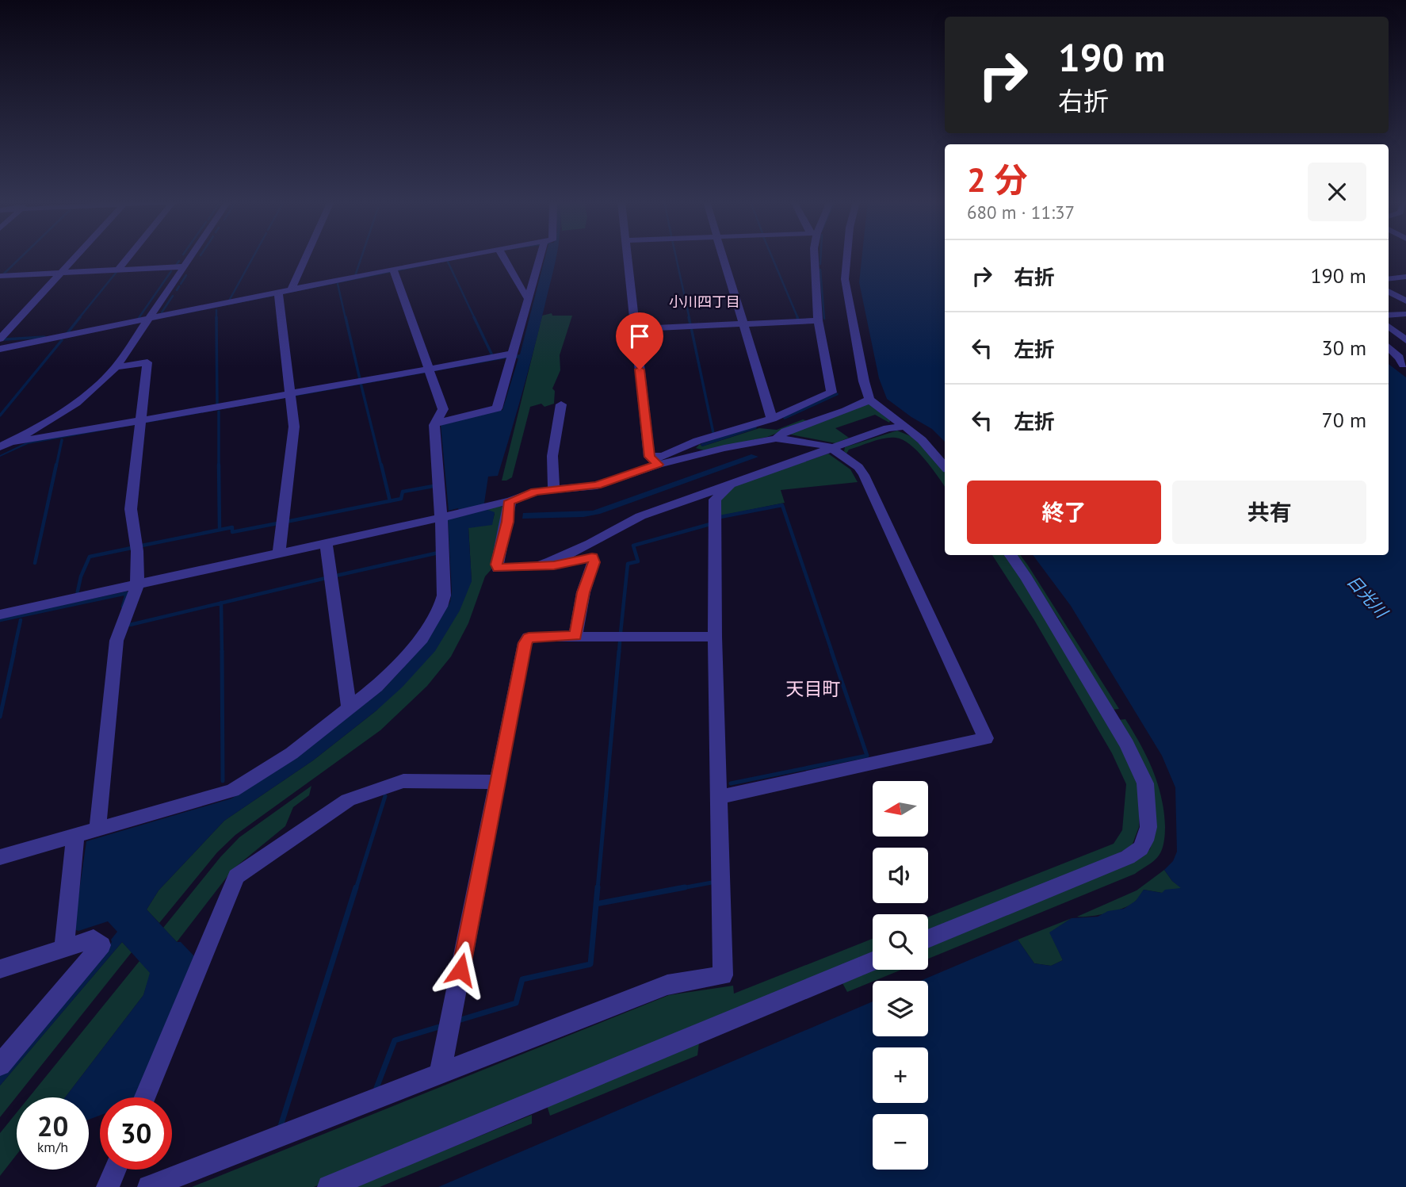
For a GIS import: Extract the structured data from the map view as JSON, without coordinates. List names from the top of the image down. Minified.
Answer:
{"districts":["小川四丁目","天目町"],"water":["日光川"],"north":"left","page":{"turn":["190 m","右折"],"heading":["2 分","680 m · 11:37"],"list":[{"name":"右折","value":"190 m"},{"name":"左折","value":"30 m"},{"name":"左折","value":"70 m"}],"buttons":["終了","共有"],"map_buttons":["+","−"],"speed":"20 km/h","limit":"30"}}
